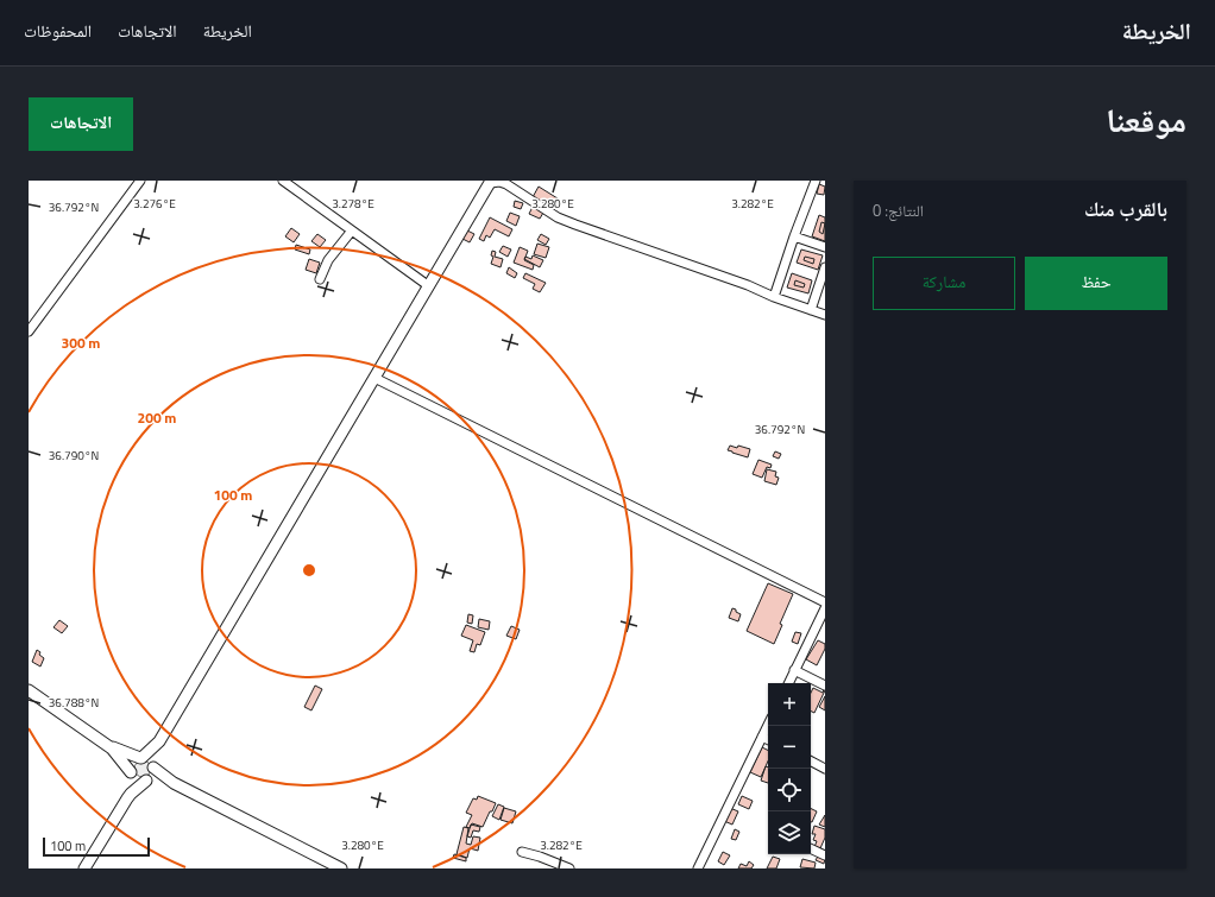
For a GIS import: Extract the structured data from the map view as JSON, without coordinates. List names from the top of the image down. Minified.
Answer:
{"scale_bar":"100 m","page":{"header":"الخريطة","nav":["الخريطة","الاتجاهات","المحفوظات"],"title":"موقعنا","buttons":["الاتجاهات",["حفظ","مشاركة"]],"heading":["بالقرب منك","النتائج: 0"],"map_buttons":["+","−"],"scale":"100 m"},"coordinates":["3.276°E","3.278°E","3.280°E","3.282°E","36.792°N","36.790°N","36.788°N"],"rings":["300 m","200 m","100 m"]}
